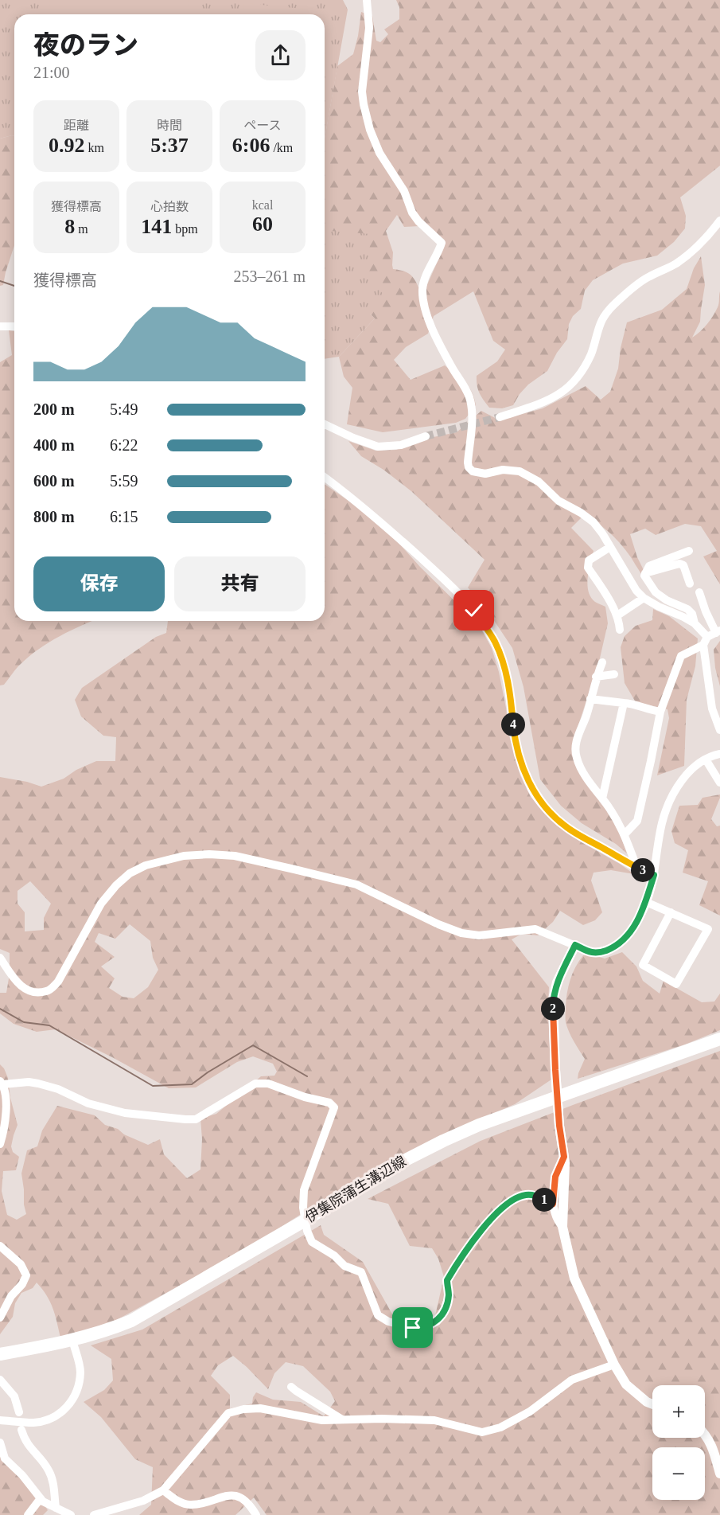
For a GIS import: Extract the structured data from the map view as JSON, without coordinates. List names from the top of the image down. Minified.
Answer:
{"streets":{"main road":["伊集院蒲生溝辺線"]},"page":{"heading":["夜のラン","21:00"],"stats":[["距離","0.92 km"],["時間","5:37"],["ペース","6:06 /km"],["獲得標高","8 m"],["心拍数","141 bpm"],["kcal","60"]],"chart":["獲得標高","253–261 m"],"list":[{"name":"200 m","note":"5:49"},{"name":"400 m","note":"6:22"},{"name":"600 m","note":"5:59"},{"name":"800 m","note":"6:15"}],"buttons":["保存","共有"],"pins":["4","3","2","1"],"map_buttons":["+","−"]}}
